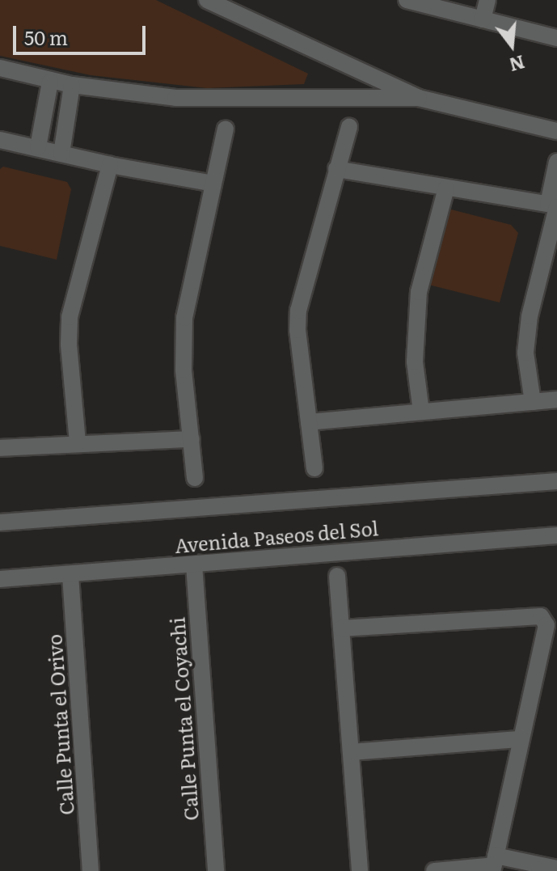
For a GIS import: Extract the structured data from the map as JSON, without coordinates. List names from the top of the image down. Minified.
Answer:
{"streets":{"street":["Avenida Paseos del Sol","Calle Punta el Coyachi","Calle Punta el Orivo"]},"crossings":[["Avenida Paseos del Sol","Calle Punta el Coyachi"],["Avenida Paseos del Sol","Calle Punta el Orivo"]],"scale_bar":"50 m","north":"bottom"}
